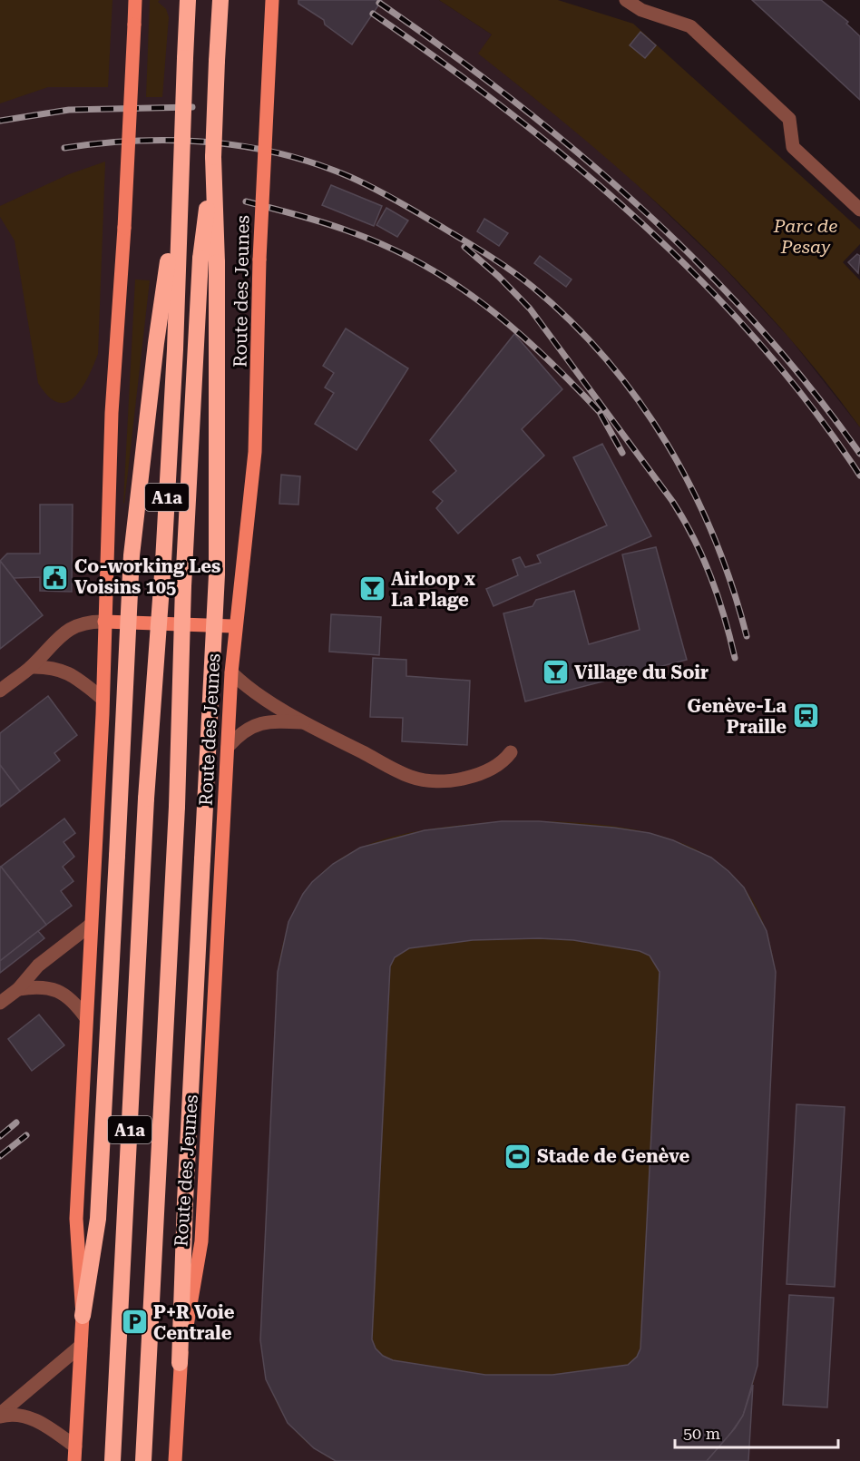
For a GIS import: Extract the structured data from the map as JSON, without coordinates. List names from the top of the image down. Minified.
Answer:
{"streets":{"highway":["A1a"],"main road":["Route des Jeunes"]},"parks":["Parc de Pesay"],"places":{"public building":["Co-working Les Voisins 105"],"bar":["Airloop x La Plage","Village du Soir"],"station":["Genève-La Praille"],"sports":["Stade de Genève"],"parking":["P+R Voie Centrale"]},"scale_bar":"50 m"}
